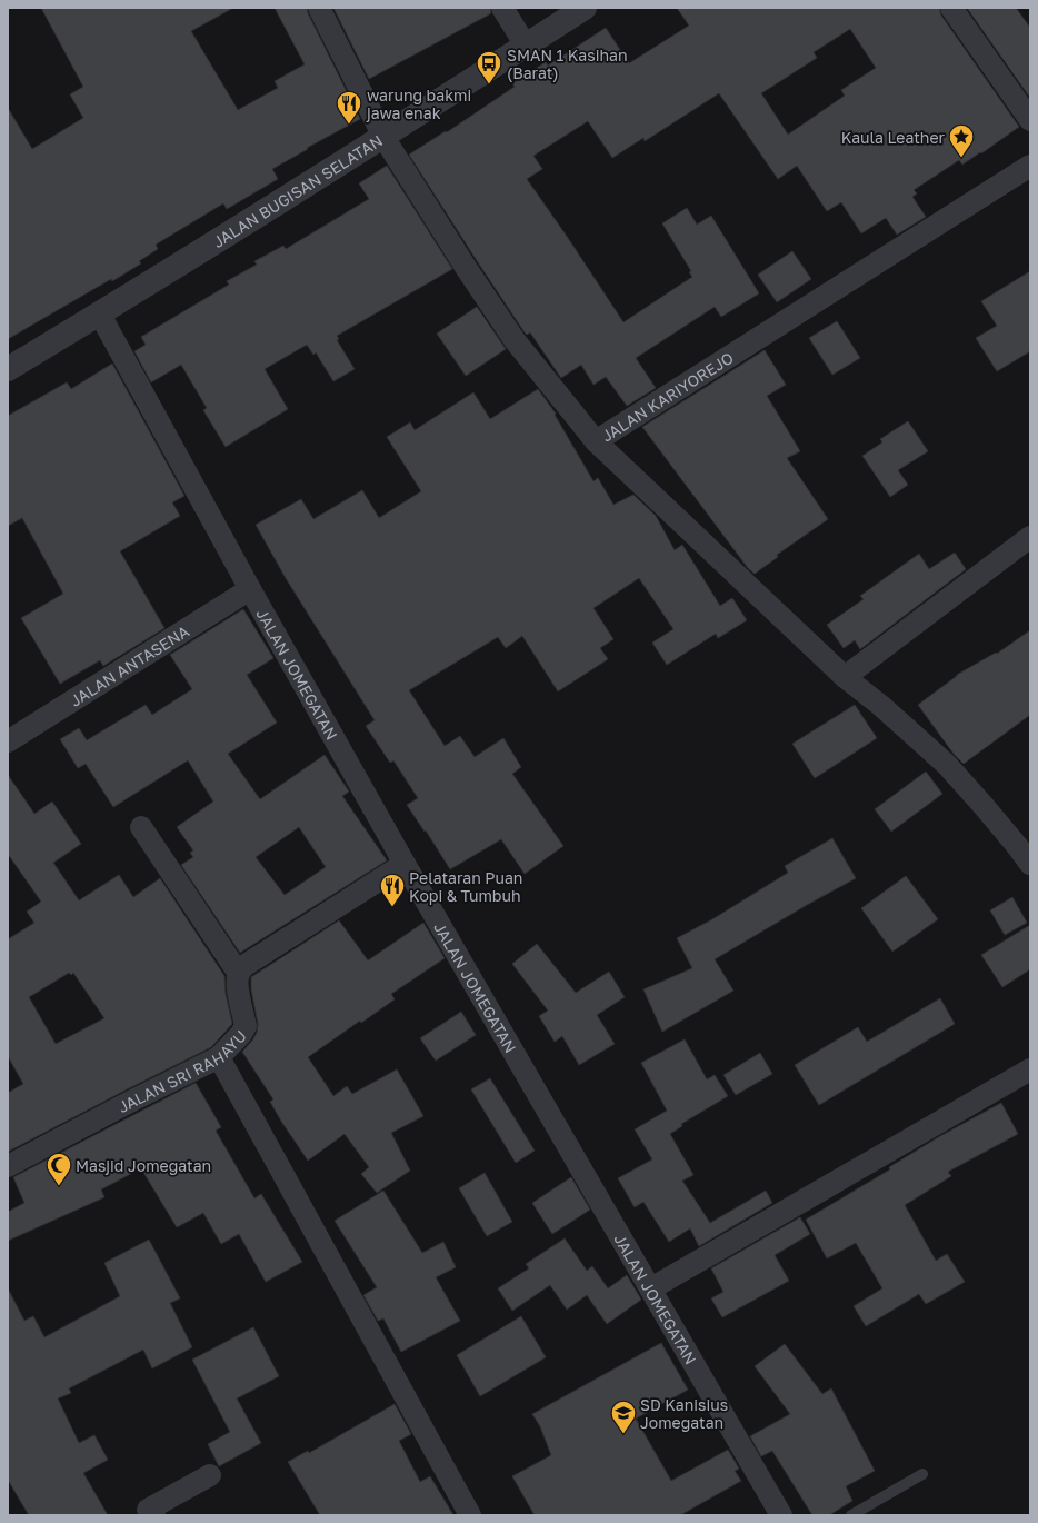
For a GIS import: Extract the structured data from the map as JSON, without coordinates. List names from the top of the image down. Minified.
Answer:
{"streets":{"street":["JALAN BUGISAN SELATAN","JALAN KARIYOREJO","JALAN ANTASENA","JALAN JOMEGATAN","JALAN SRI RAHAYU"]},"crossings":[["JALAN BUGISAN SELATAN","JALAN KARIYOREJO"],["JALAN BUGISAN SELATAN","JALAN JOMEGATAN"],["JALAN ANTASENA","JALAN JOMEGATAN"]],"places":{"bus stop":["SMAN 1 Kasihan (Barat)"],"restaurant":["warung bakmi jawa enak","Pelataran Puan Kopi & Tumbuh"],"place":["Kaula Leather"],"mosque":["Masjid Jomegatan"],"school or university":["SD Kanisius Jomegatan"]}}
